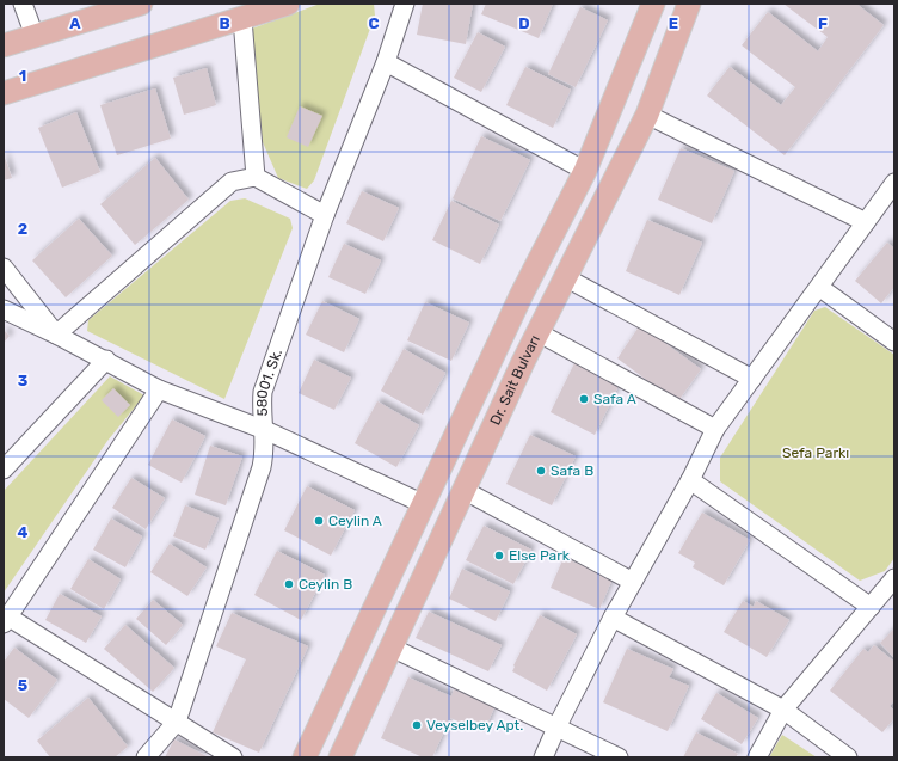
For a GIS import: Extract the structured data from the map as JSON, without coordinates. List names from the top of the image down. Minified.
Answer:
{"streets":{"main road":["Dr. Sait Bulvarı"],"street":["58001. Sk."]},"parks":["Sefa Parkı"],"places":["Safa A","Safa B","Ceylin A","Else Park","Ceylin B","Veyselbey Apt."],"grid":{"columns":["A","B","C","D","E","F"],"rows":["1","2","3","4","5"]}}
